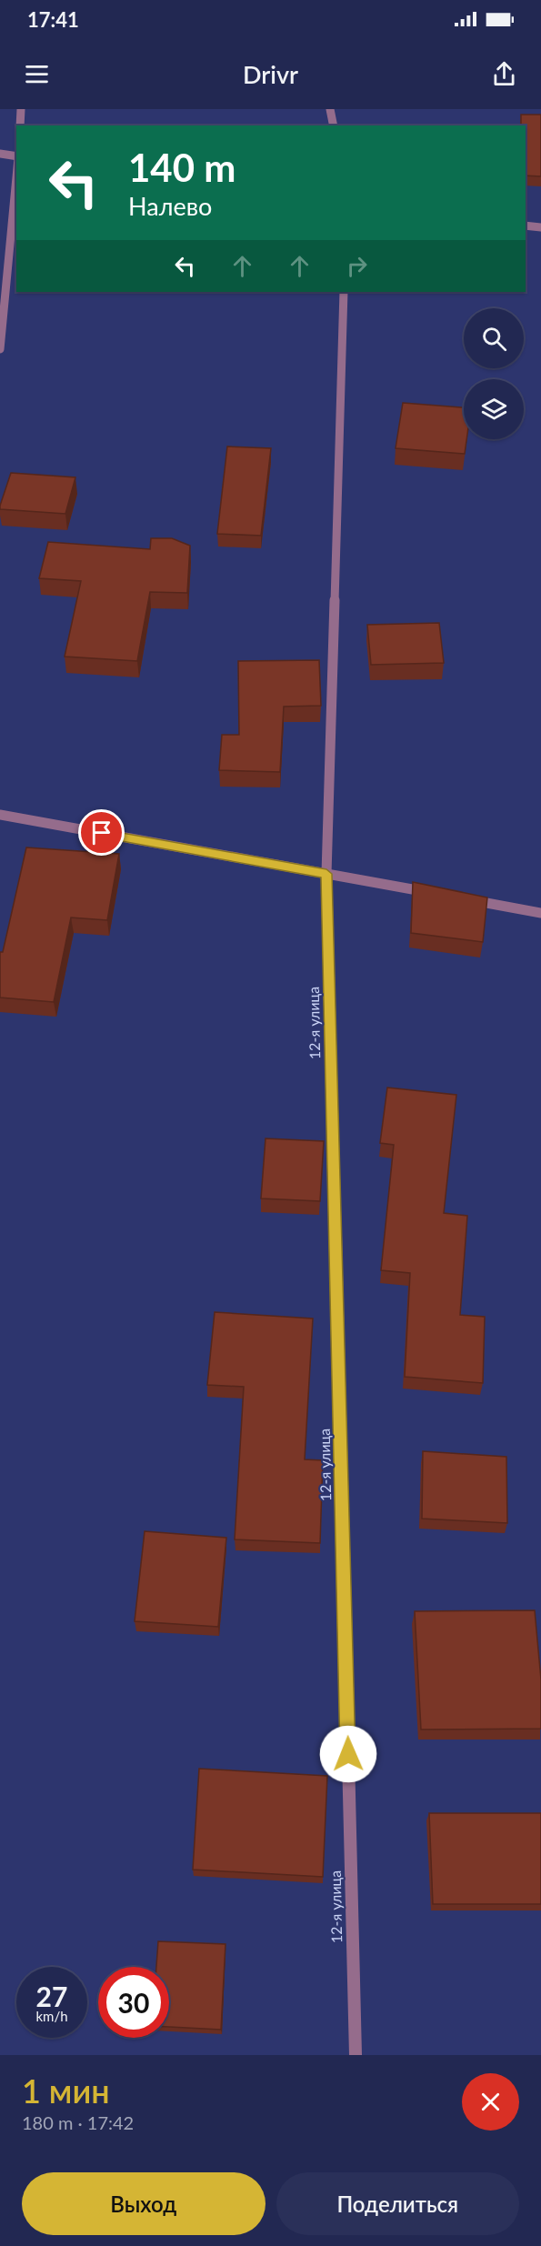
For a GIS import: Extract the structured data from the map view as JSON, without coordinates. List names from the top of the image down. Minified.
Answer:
{"streets":{"street":["12-я улица"]},"page":{"status":"17:41","header":"Drivr","turn":["140 m","Налево"],"speed":"27 km/h","limit":"30","heading":["1 мин","180 m · 17:42"],"buttons":["Выход","Поделиться"]}}
